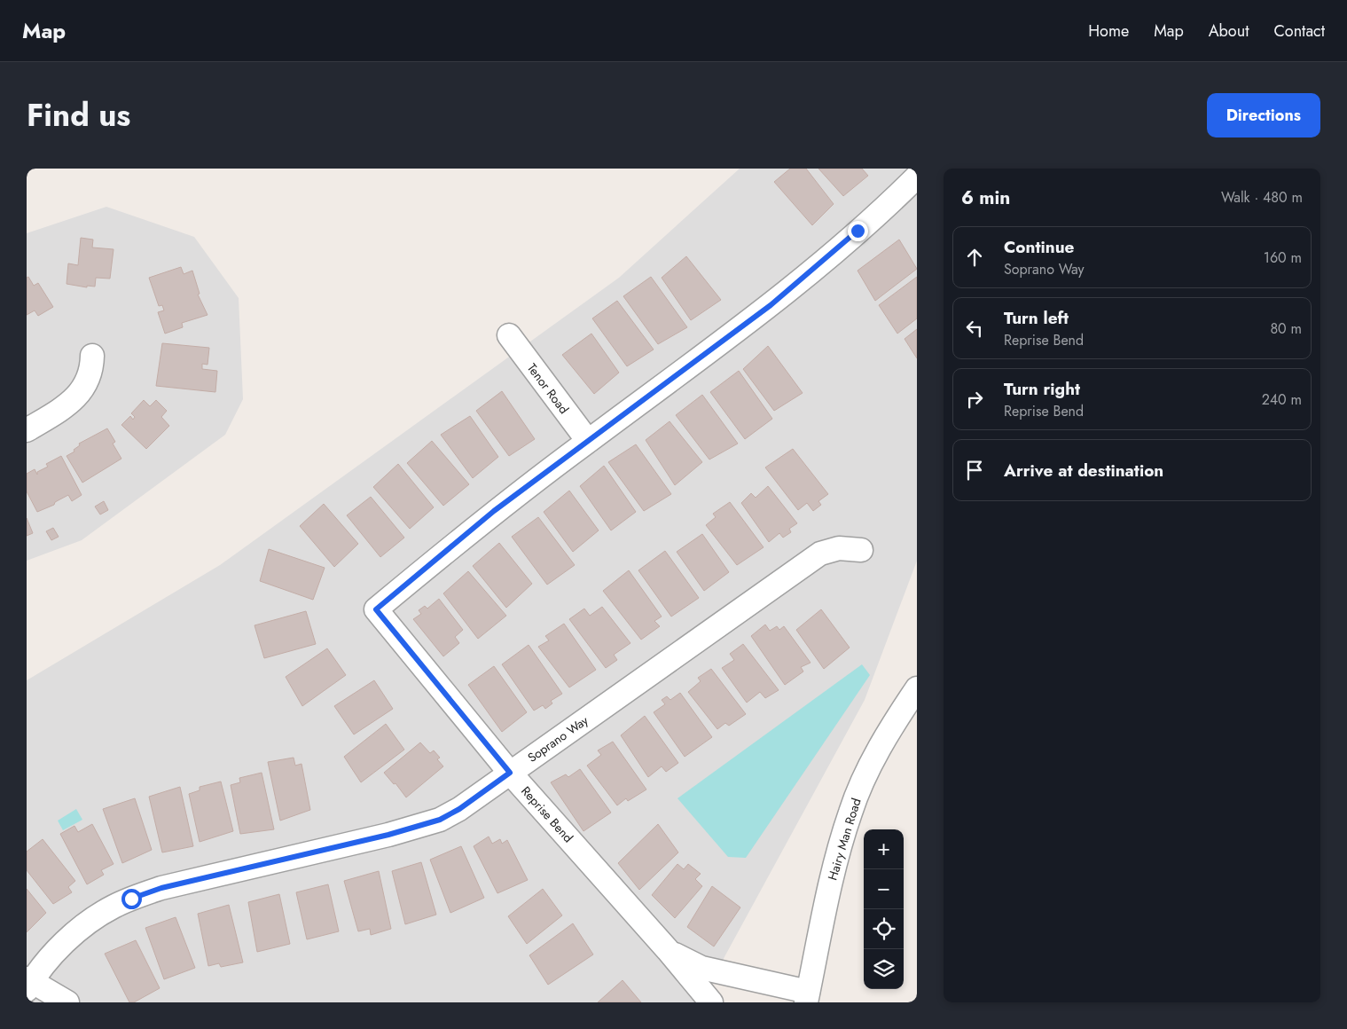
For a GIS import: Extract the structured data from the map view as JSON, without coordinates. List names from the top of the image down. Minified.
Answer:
{"streets":{"street":["Tenor Road","Soprano Way","Reprise Bend","Hairy Man Road"]},"crossings":[["Tenor Road","Reprise Bend"],["Soprano Way","Reprise Bend"],["Reprise Bend","Hairy Man Road"]],"page":{"header":"Map","nav":["Home","Map","About","Contact"],"title":"Find us","buttons":"Directions","heading":["6 min","Walk · 480 m"],"list":[["Continue","Soprano Way","160 m"],["Turn left","Reprise Bend","80 m"],["Turn right","Reprise Bend","240 m"],"Arrive at destination"],"map_buttons":["+","−"]}}
